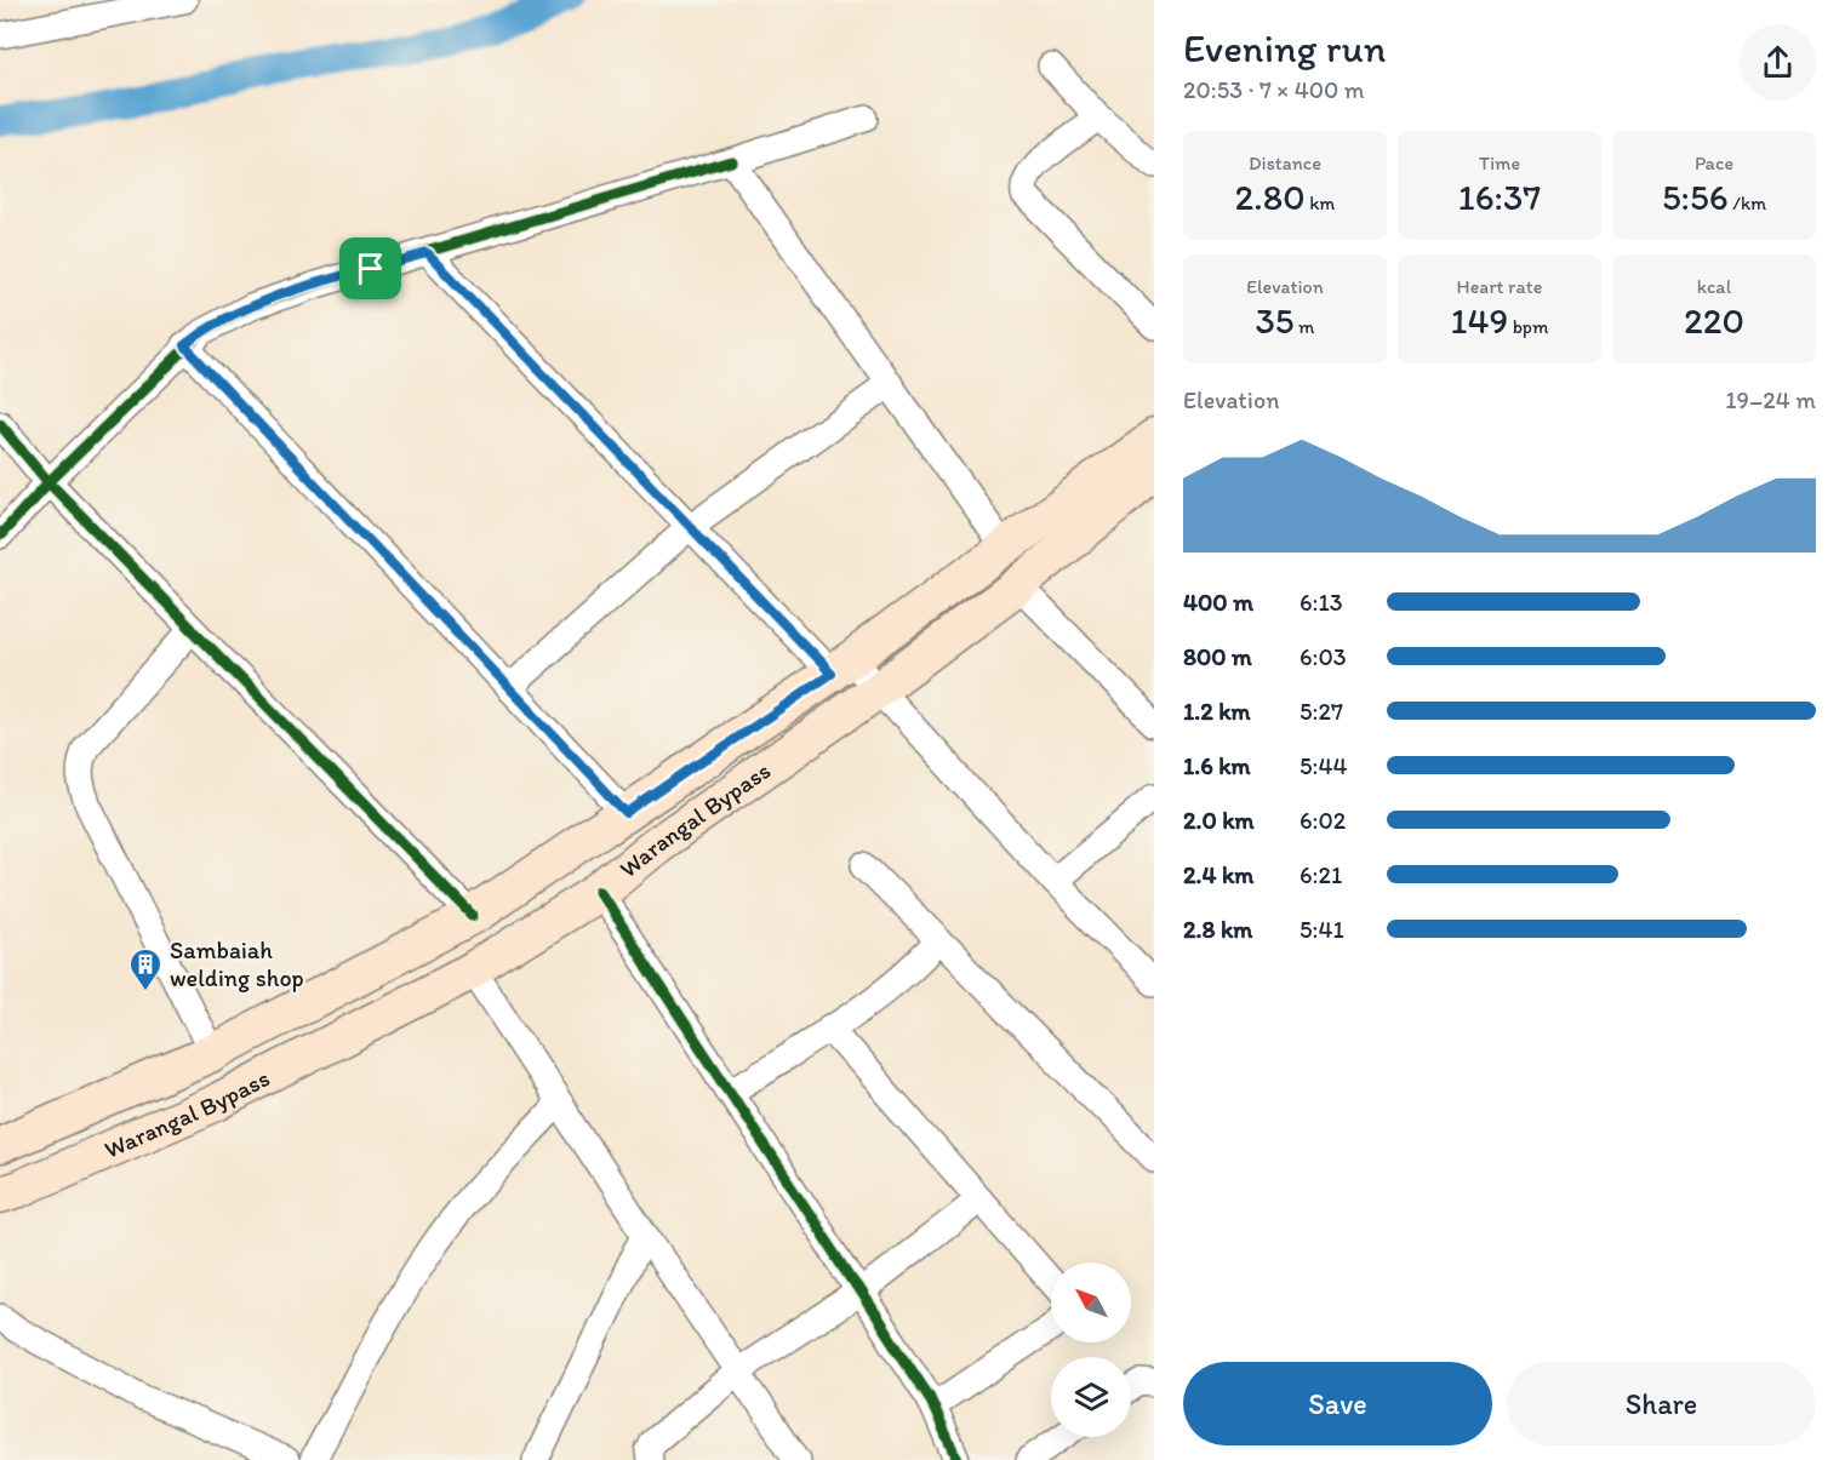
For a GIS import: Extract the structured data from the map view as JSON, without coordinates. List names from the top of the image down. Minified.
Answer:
{"streets":{"main road":["Warangal Bypass"]},"places":{"building":["Sambaiah welding shop"]},"north":"top left","page":{"heading":["Evening run","20:53 · 7 × 400 m"],"stats":[["Distance","2.80 km"],["Time","16:37"],["Pace","5:56 /km"],["Elevation","35 m"],["Heart rate","149 bpm"],["kcal","220"]],"chart":["Elevation","19–24 m"],"list":[{"name":"400 m","note":"6:13"},{"name":"800 m","note":"6:03"},{"name":"1.2 km","note":"5:27"},{"name":"1.6 km","note":"5:44"},{"name":"2.0 km","note":"6:02"},{"name":"2.4 km","note":"6:21"},{"name":"2.8 km","note":"5:41"}],"buttons":["Save","Share"]}}
